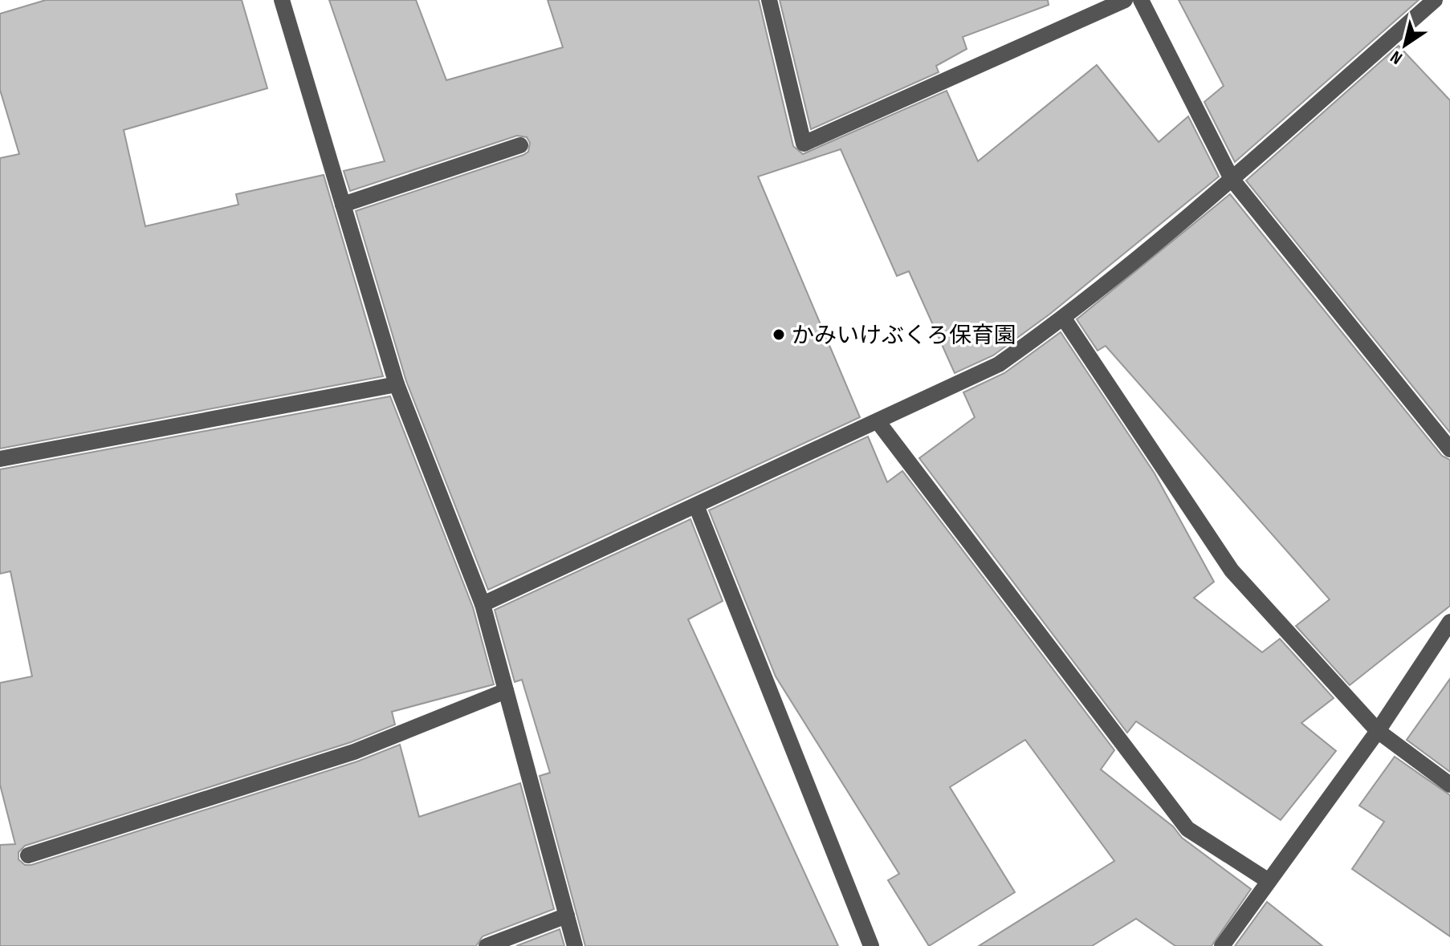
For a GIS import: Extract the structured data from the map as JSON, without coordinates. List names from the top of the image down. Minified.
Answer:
{"places":["かみいけぶくろ保育園"],"north":"bottom left"}
